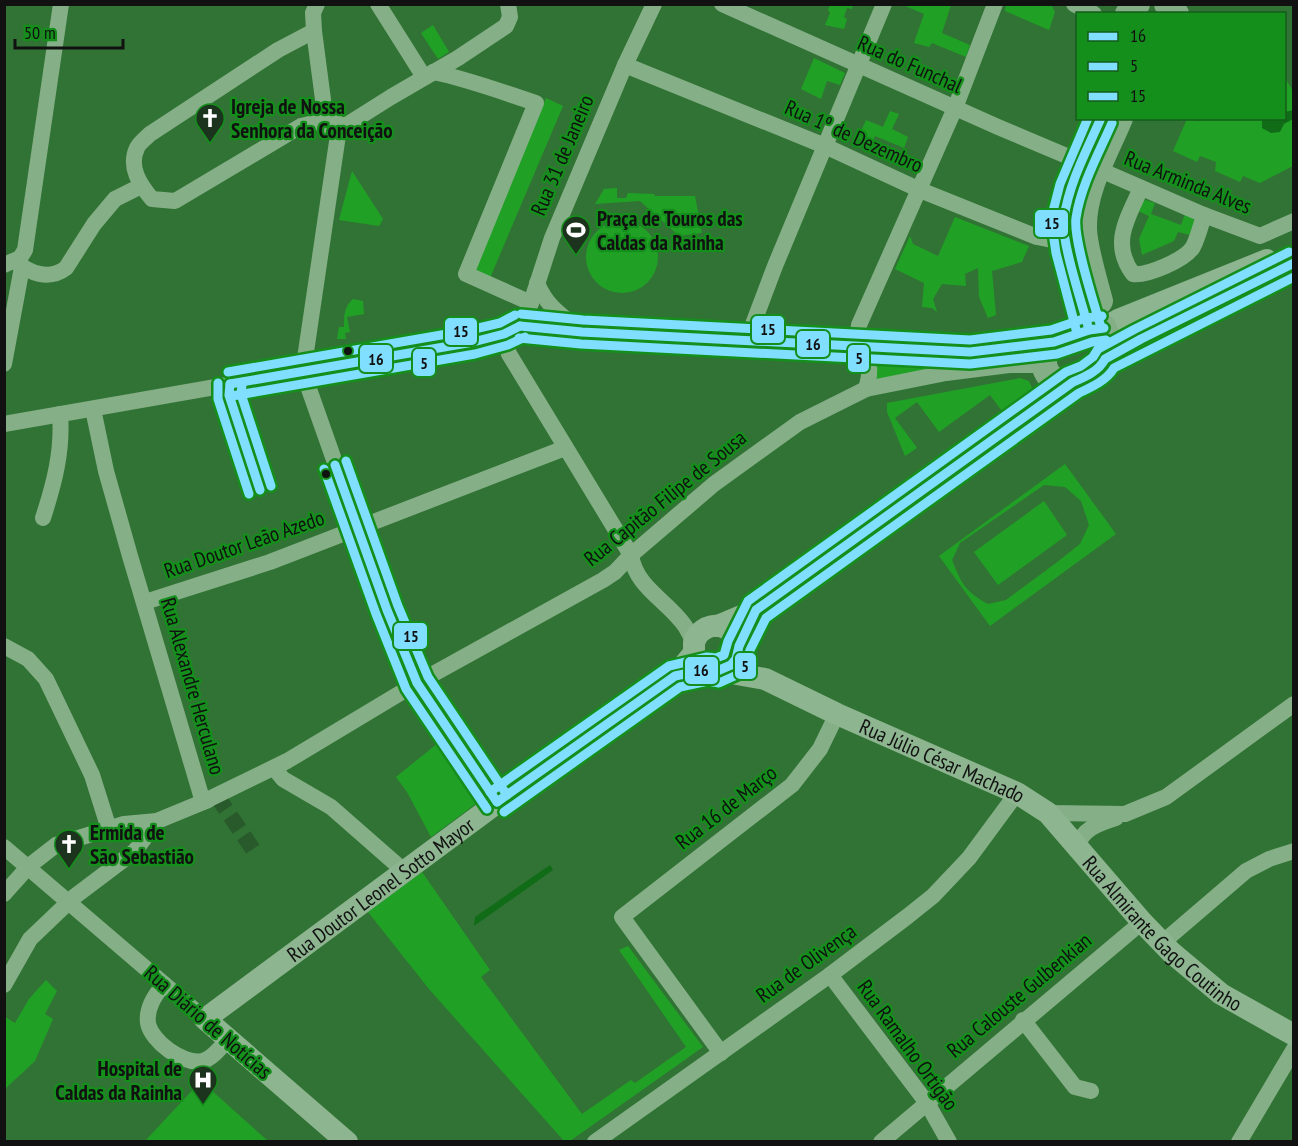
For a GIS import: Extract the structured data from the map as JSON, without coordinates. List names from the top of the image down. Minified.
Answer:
{"streets":{"main road":["Rua Júlio César Machado","Rua Doutor Leonel Sotto Mayor","Rua Almirante Gago Coutinho","Rua Diário de Notícias"],"street":["Rua do Funchal","Rua 1º de Dezembro","Rua 31 de Janeiro","Rua Arminda Alves","Rua Capitão Filipe de Sousa","Rua Doutor Leão Azedo","Rua Alexandre Herculano","Rua 16 de Março","Rua de Olivença","Rua Calouste Gulbenkian","Rua Ramalho Ortigão"]},"crossings":[["Rua do Funchal","Rua Arminda Alves"],["Rua 1º de Dezembro","Rua 31 de Janeiro"],["Rua Capitão Filipe de Sousa","Rua Alexandre Herculano"],["Rua Capitão Filipe de Sousa","Rua Doutor Leonel Sotto Mayor"],["Rua Doutor Leão Azedo","Rua Alexandre Herculano"],["Rua Júlio César Machado","Rua 16 de Março"],["Rua Júlio César Machado","Rua Almirante Gago Coutinho"],["Rua Júlio César Machado","Rua de Olivença"],["Rua 16 de Março","Rua de Olivença"],["Rua Doutor Leonel Sotto Mayor","Rua Diário de Notícias"],["Rua Almirante Gago Coutinho","Rua Calouste Gulbenkian"],["Rua de Olivença","Rua Ramalho Ortigão"],["Rua Calouste Gulbenkian","Rua Ramalho Ortigão"]],"places":{"church":["Igreja de Nossa Senhora da Conceição","Ermida de São Sebastião"],"sports":["Praça de Touros das Caldas da Rainha"],"hospital":["Hospital de Caldas da Rainha"]},"lines":["transit line 16","transit line 15","transit line 5"],"legend":["16","5","15"],"scale_bar":"50 m"}
